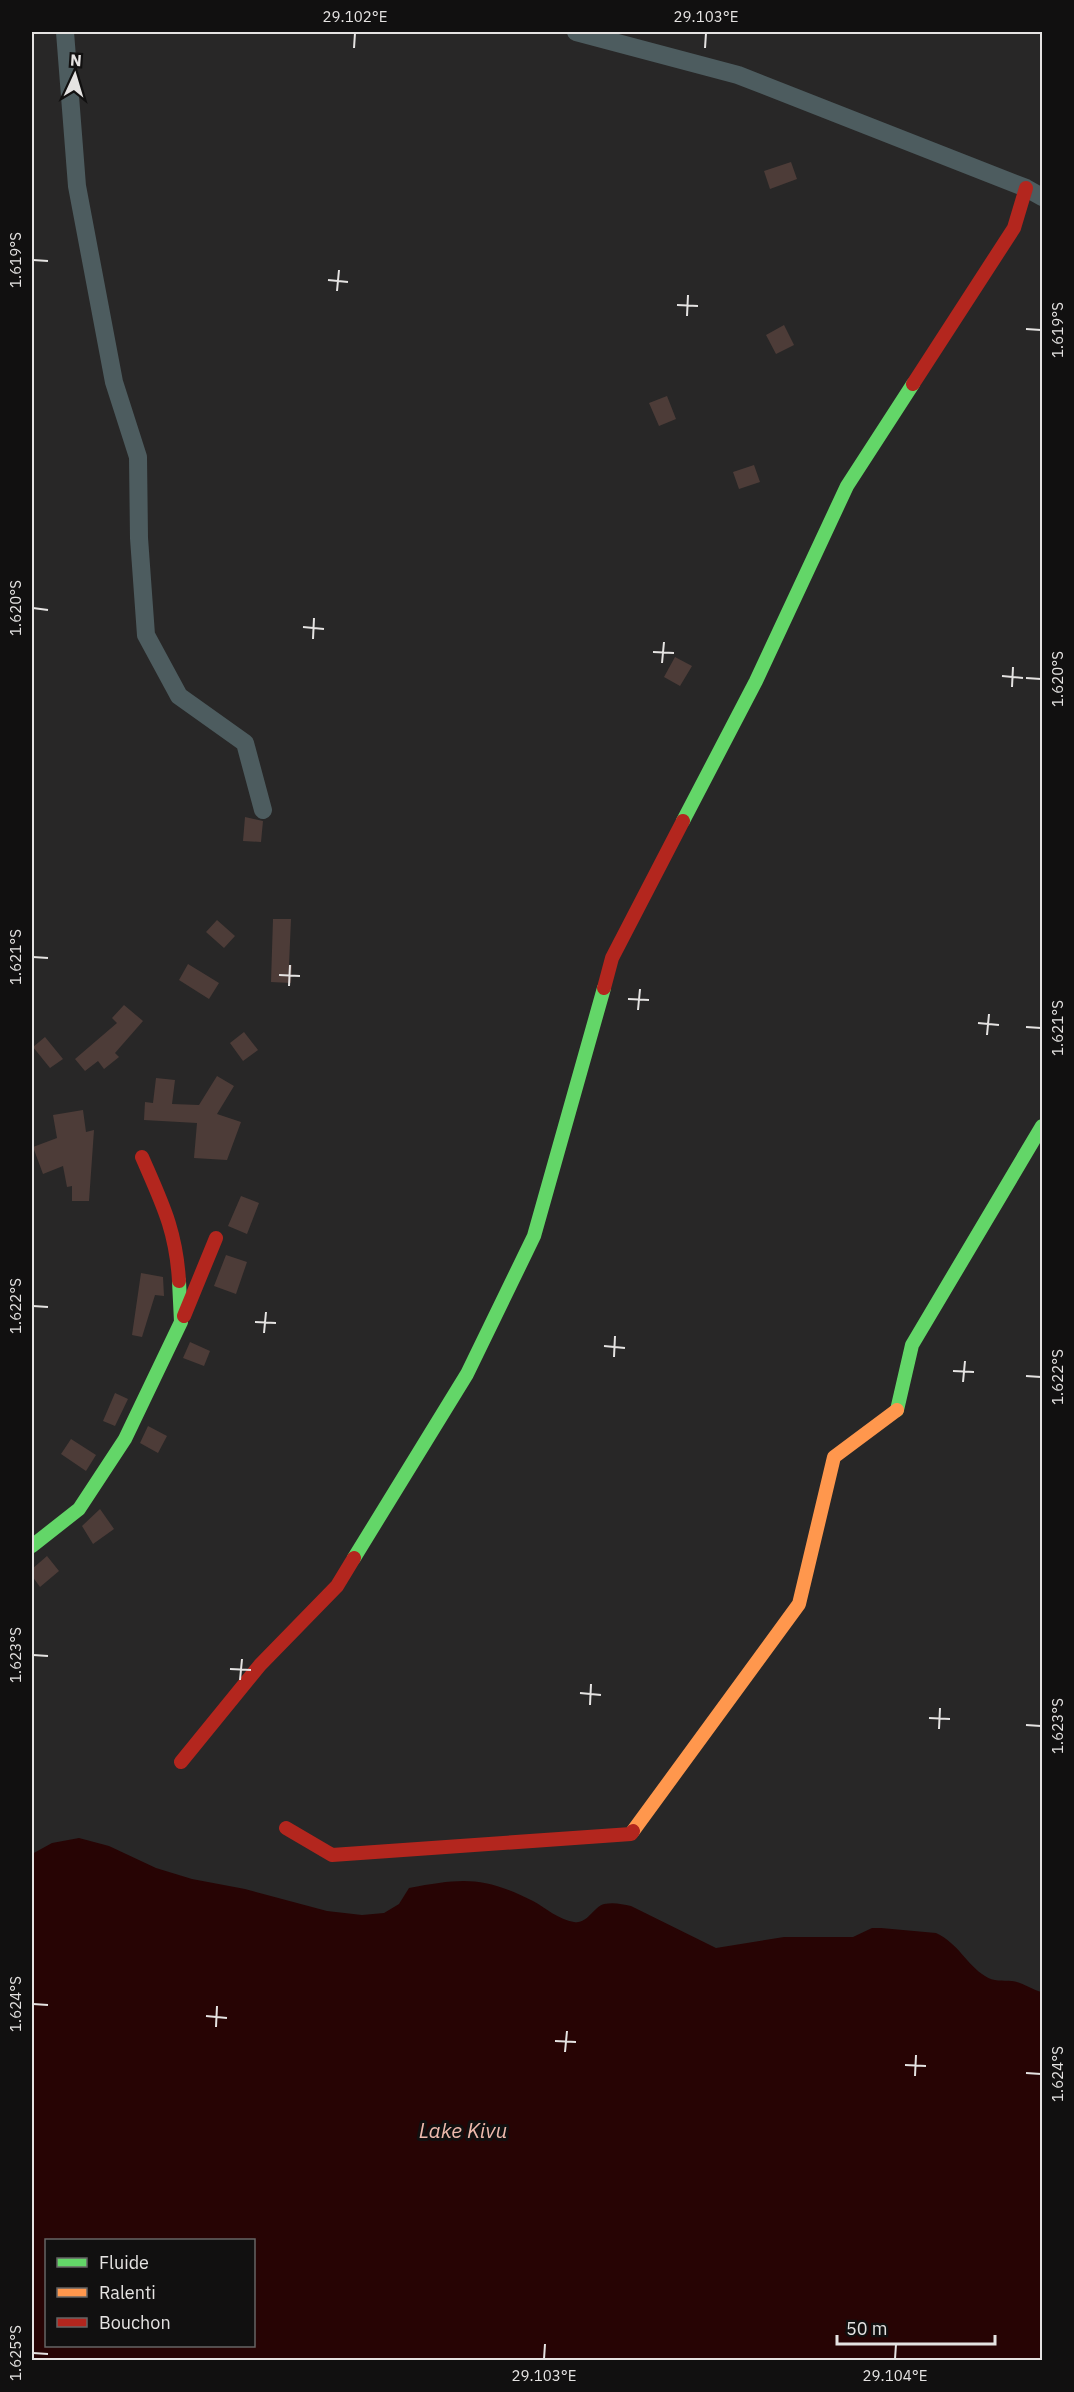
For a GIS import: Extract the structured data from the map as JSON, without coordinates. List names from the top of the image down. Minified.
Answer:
{"water":["Lake Kivu"],"legend":["Fluide","Ralenti","Bouchon"],"scale_bar":"50 m","north":"top","coordinates":["29.102°E","29.103°E","1.619°S","1.620°S","1.621°S","1.622°S","1.623°S","1.624°S","1.625°S","29.104°E"]}
